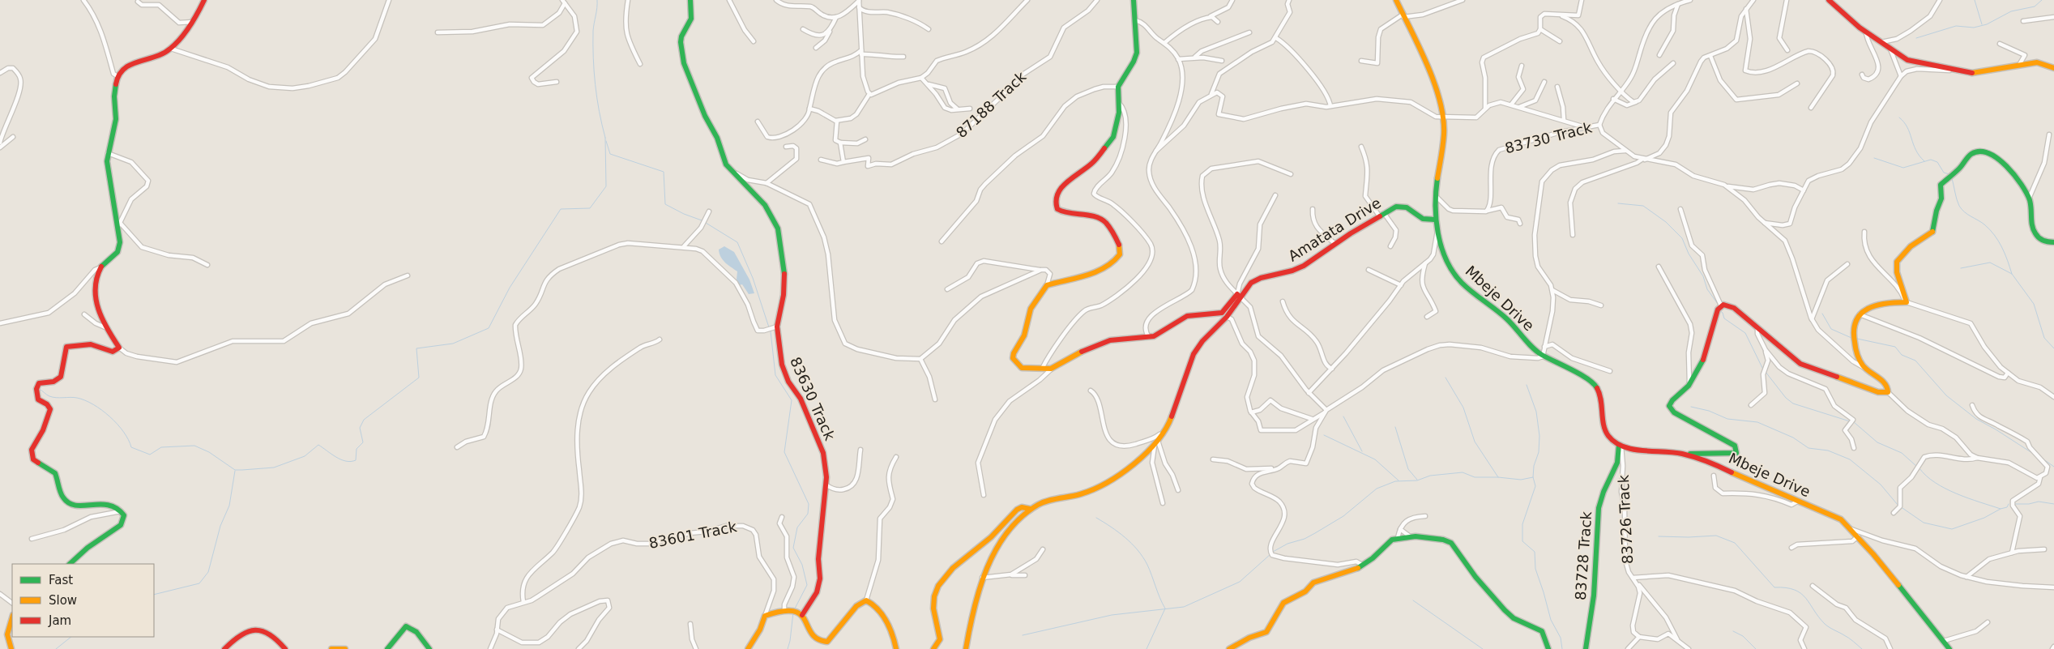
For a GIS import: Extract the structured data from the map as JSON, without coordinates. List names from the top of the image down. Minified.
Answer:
{"streets":{"street":["87188 Track","83730 Track","Amatata Drive","Mbeje Drive","83630 Track","83726 Track","83601 Track","83728 Track"]},"crossings":[["Amatata Drive","Mbeje Drive"],["Mbeje Drive","83726 Track"],["Mbeje Drive","83728 Track"],["83726 Track","83728 Track"]],"legend":["Fast","Slow","Jam"]}
